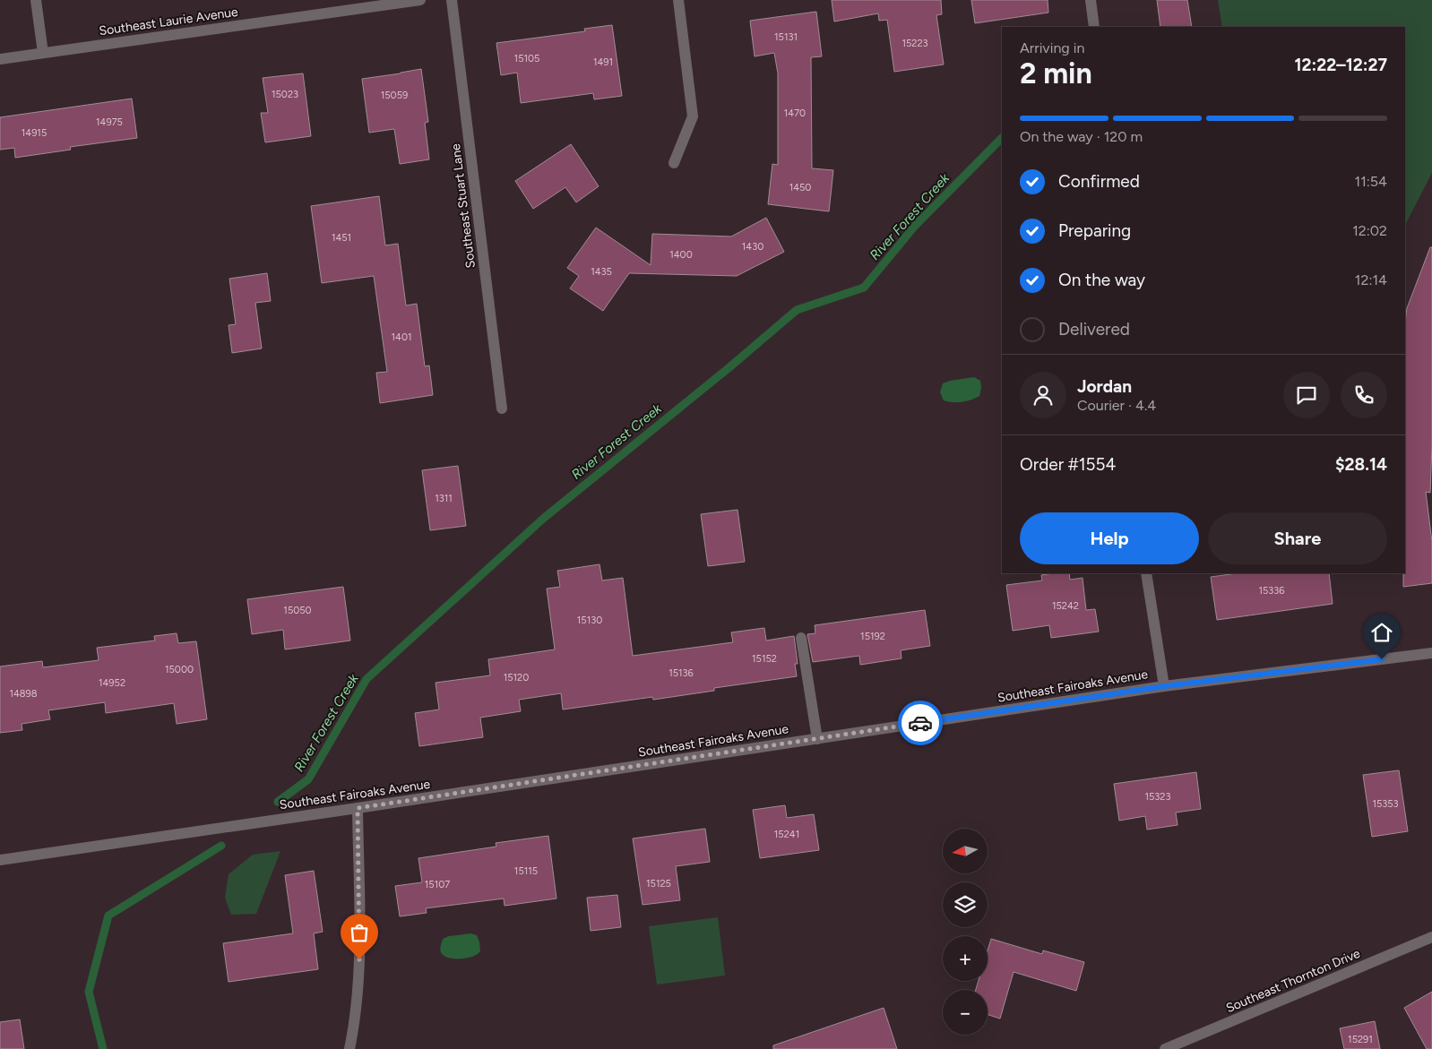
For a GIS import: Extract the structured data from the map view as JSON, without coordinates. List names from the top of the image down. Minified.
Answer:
{"streets":{"street":["Southeast Laurie Avenue","Southeast Stuart Lane","Southeast Fairoaks Avenue","Southeast Thornton Drive"]},"water":["River Forest Creek"],"house_numbers":["15131","15223","15105","1491","15023","15059","1470","14975","14915","1450","1451","1430","1400","1435","1401","1311","15336","15242","15050","15130","15192","15152","15000","15136","15120","14952","14898","15323","15353","15241","15115","15125","15107","15291"],"north":"left","page":{"heading":["2 min","Arriving in","12:22–12:27"],"panel":["Jordan","Courier · 4.4","Order #1554","$28.14"],"bar":"On the way · 120 m","list":[["Confirmed","11:54"],["Preparing","12:02"],["On the way","12:14"],"Delivered"],"buttons":["Help","Share"],"map_buttons":["+","−"]}}
